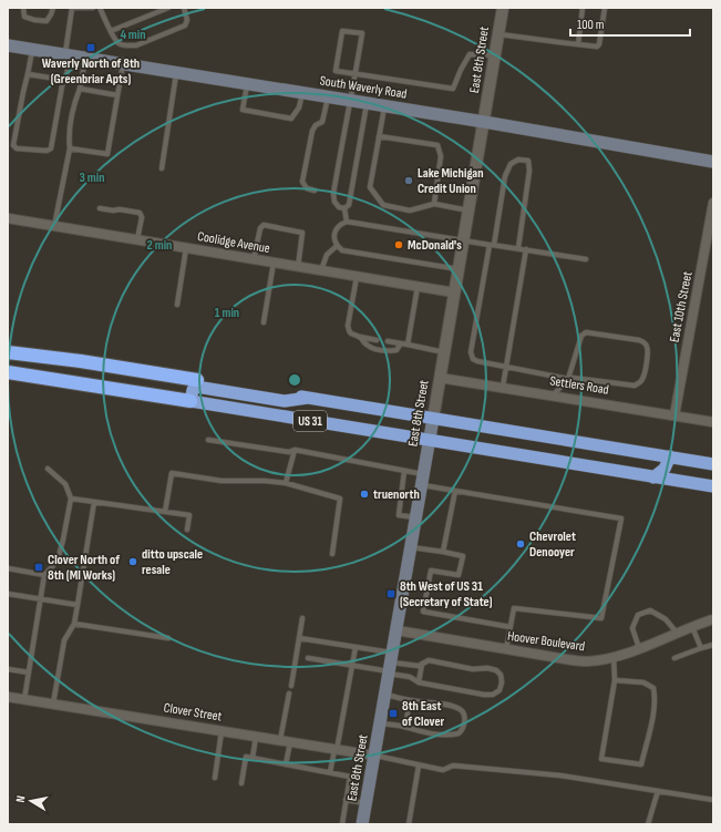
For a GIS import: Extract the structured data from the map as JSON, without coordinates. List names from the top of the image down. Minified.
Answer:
{"streets":{"highway":["US 31"],"main road":["East 8th Street","South Waverly Road"],"street":["Coolidge Avenue","East 10th Street","Settlers Road","Hoover Boulevard","Clover Street"]},"crossings":[["East 8th Street","South Waverly Road"],["East 8th Street","Coolidge Avenue"],["East 8th Street","Settlers Road"],["East 8th Street","US 31"],["East 8th Street","Hoover Boulevard"],["East 8th Street","Clover Street"],["East 10th Street","Settlers Road"]],"places":{"transit":["Waverly North of 8th (Greenbriar Apts)","Clover North of 8th (MI Works)","8th West of US 31 (Secretary of State)","8th East of Clover"],"other":["Lake Michigan Credit Union","McDonald's","truenorth","Chevrolet Denooyer","ditto upscale resale"]},"scale_bar":"100 m","north":"left","rings":["4 min","3 min","2 min","1 min"]}
